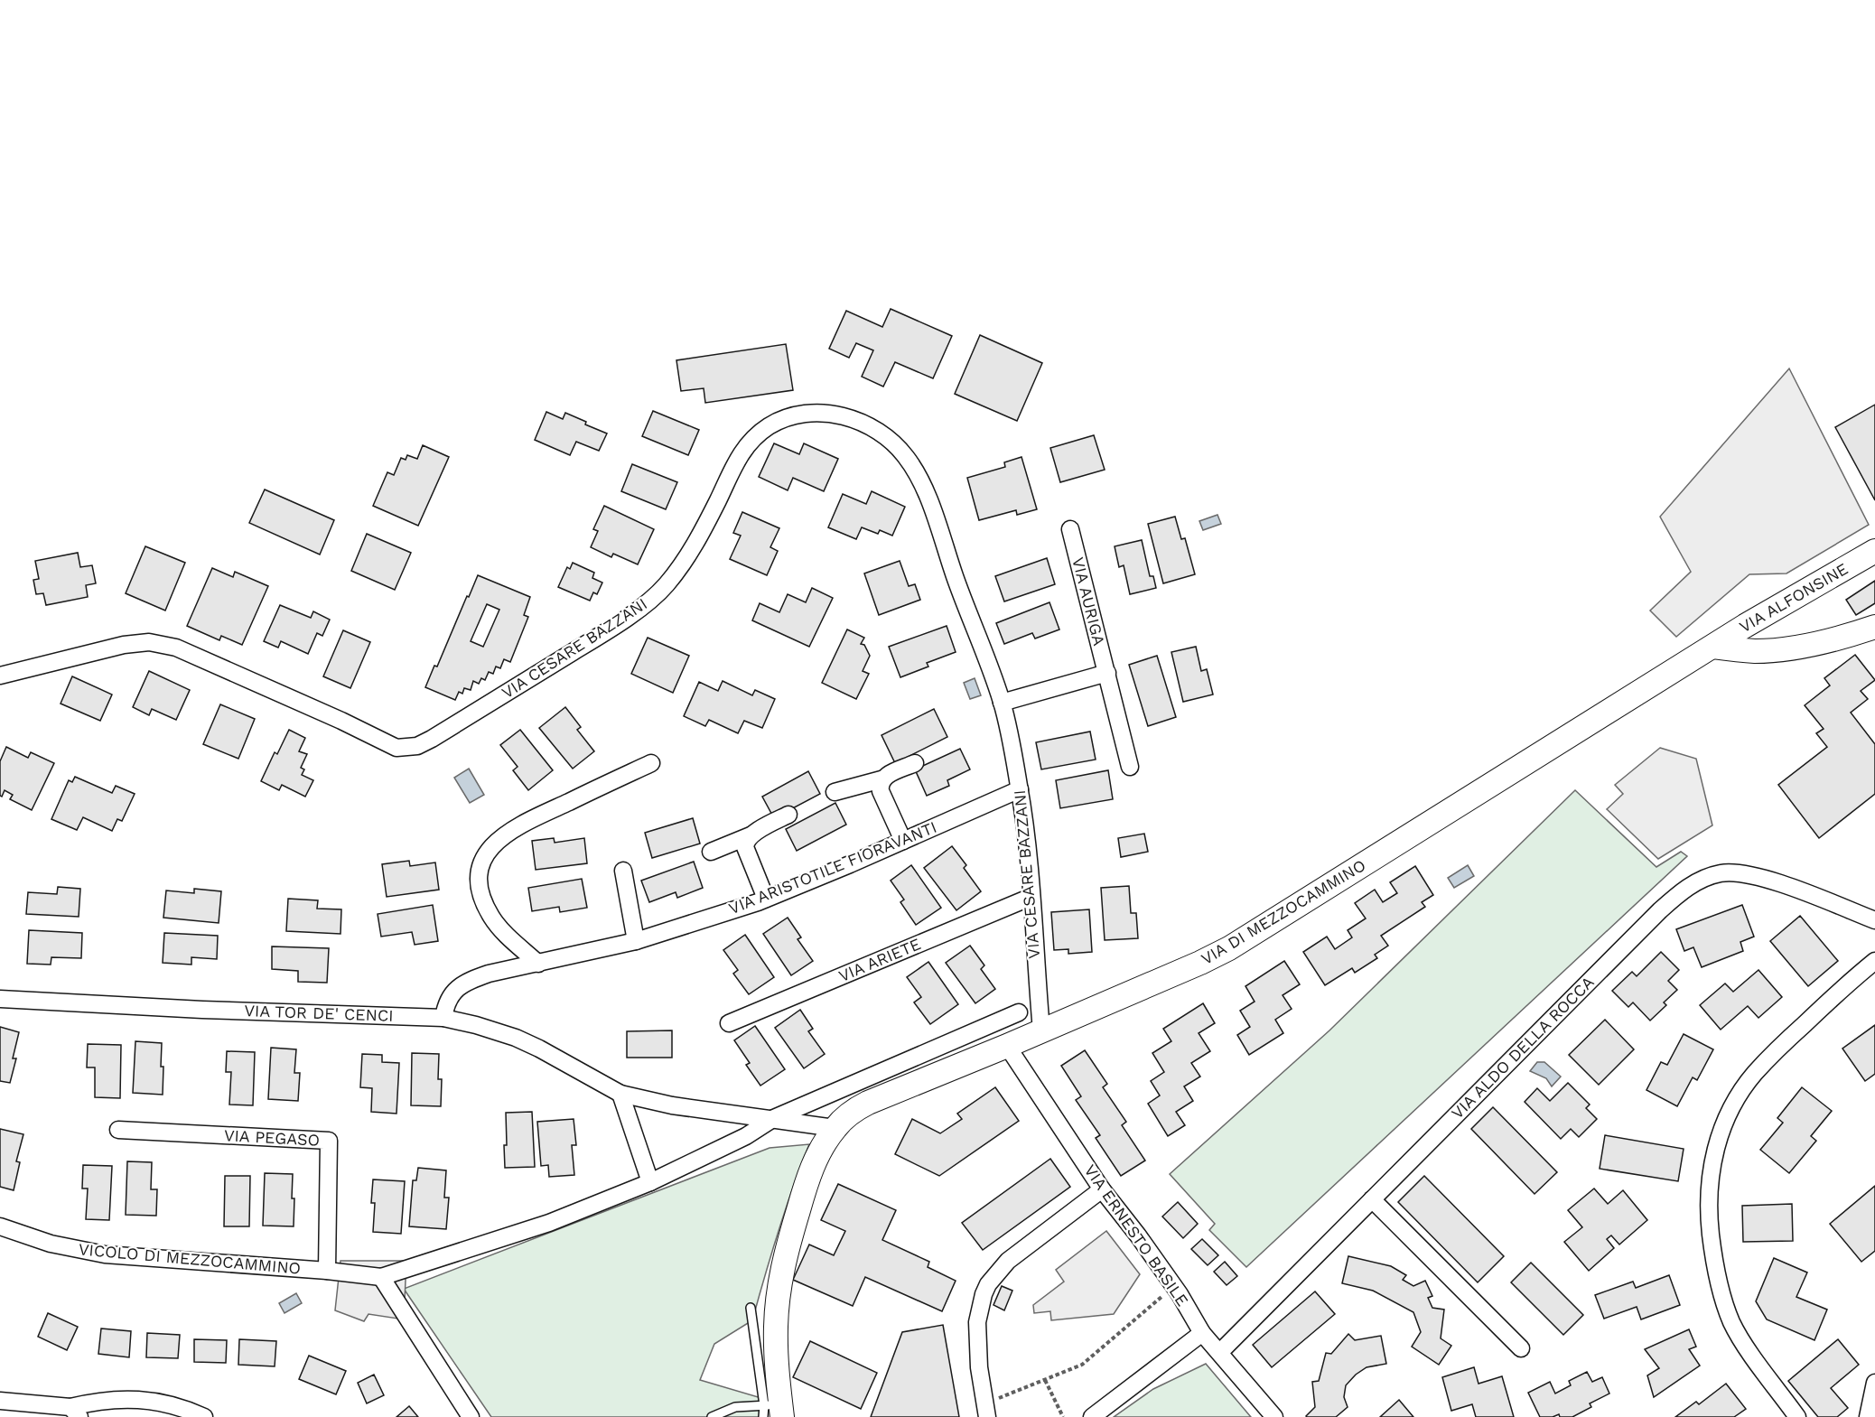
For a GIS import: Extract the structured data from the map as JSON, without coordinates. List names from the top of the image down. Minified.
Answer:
{"streets":{"main road":["VIA ALFONSINE","VIA DI MEZZOCAMMINO"],"street":["VIA AURIGA","VIA CESARE BAZZANI","VIA ARISTOTILE FIORAVANTI","VIA ARIETE","VIA TOR DE' CENCI","VIA ALDO DELLA ROCCA","VIA PEGASO","VIA ERNESTO BASILE","VICOLO DI MEZZOCAMMINO"]},"crossings":[["VIA ALFONSINE","VIA DI MEZZOCAMMINO"],["VIA CESARE BAZZANI","VIA ARISTOTILE FIORAVANTI"],["VIA CESARE BAZZANI","VIA DI MEZZOCAMMINO"],["VIA CESARE BAZZANI","VIA ARIETE"],["VIA ARISTOTILE FIORAVANTI","VIA TOR DE' CENCI"],["VIA DI MEZZOCAMMINO","VIA TOR DE' CENCI"],["VIA DI MEZZOCAMMINO","VIA ERNESTO BASILE"],["VIA ALDO DELLA ROCCA","VIA ERNESTO BASILE"],["VIA PEGASO","VICOLO DI MEZZOCAMMINO"]]}
